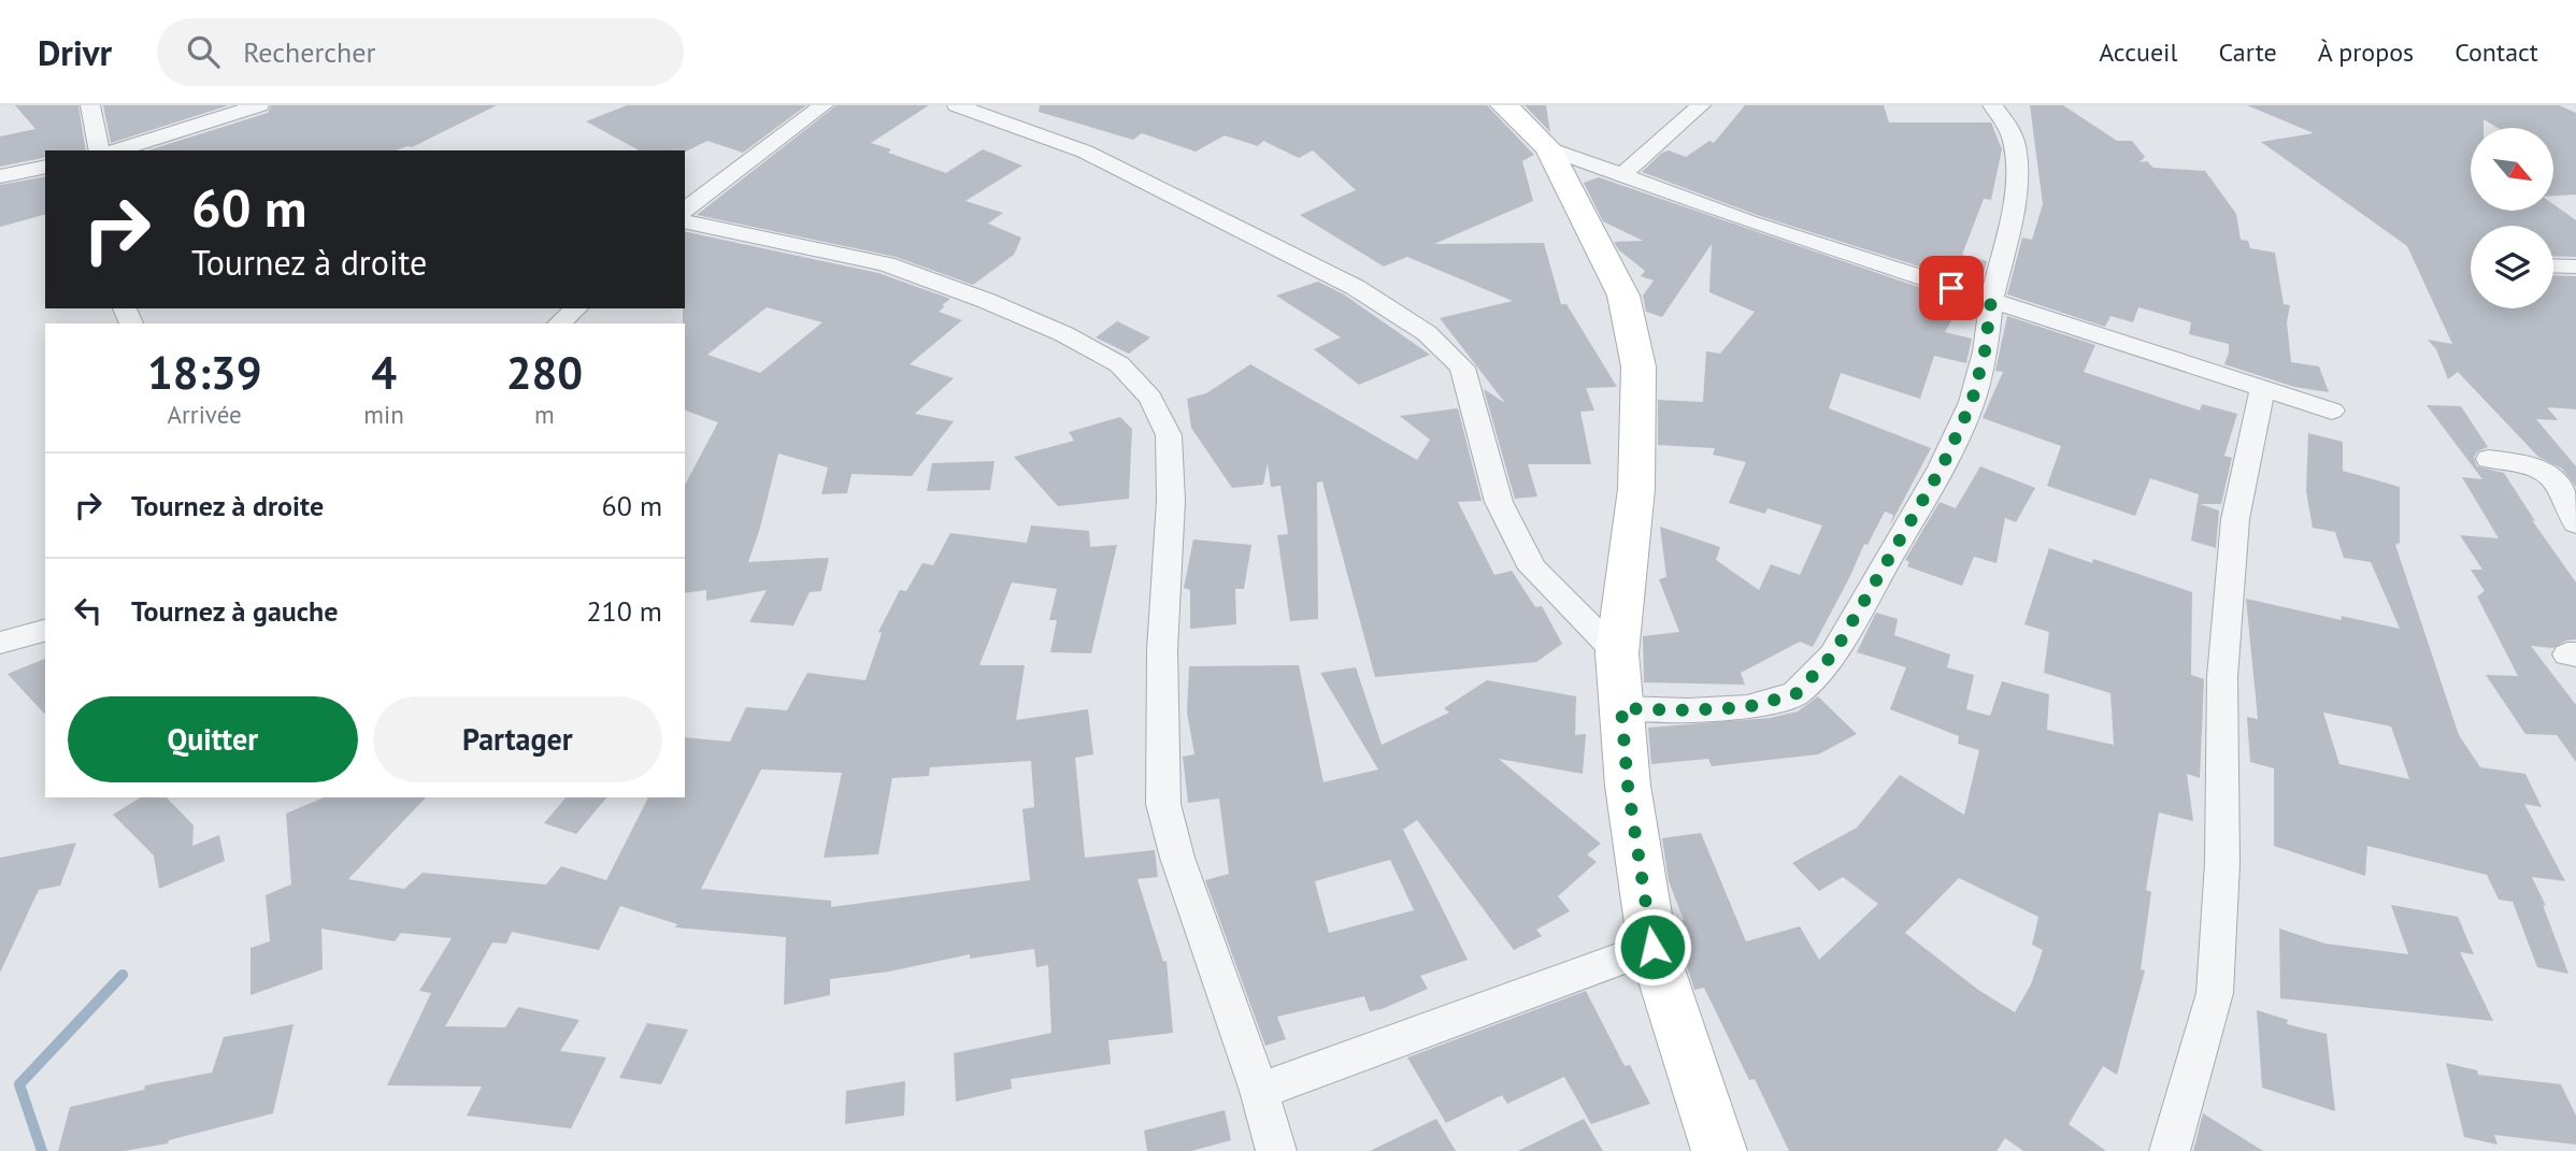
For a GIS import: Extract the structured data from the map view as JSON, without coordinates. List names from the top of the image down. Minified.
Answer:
{"north":"bottom right","page":{"header":"Drivr","search":"Rechercher","nav":["Accueil","Carte","À propos","Contact"],"turn":["60 m","Tournez à droite"],"eta":["18:39","Arrivée","4","min","280","m"],"list":[{"name":"Tournez à droite","value":"60 m"},{"name":"Tournez à gauche","value":"210 m"}],"buttons":["Quitter","Partager"]}}
